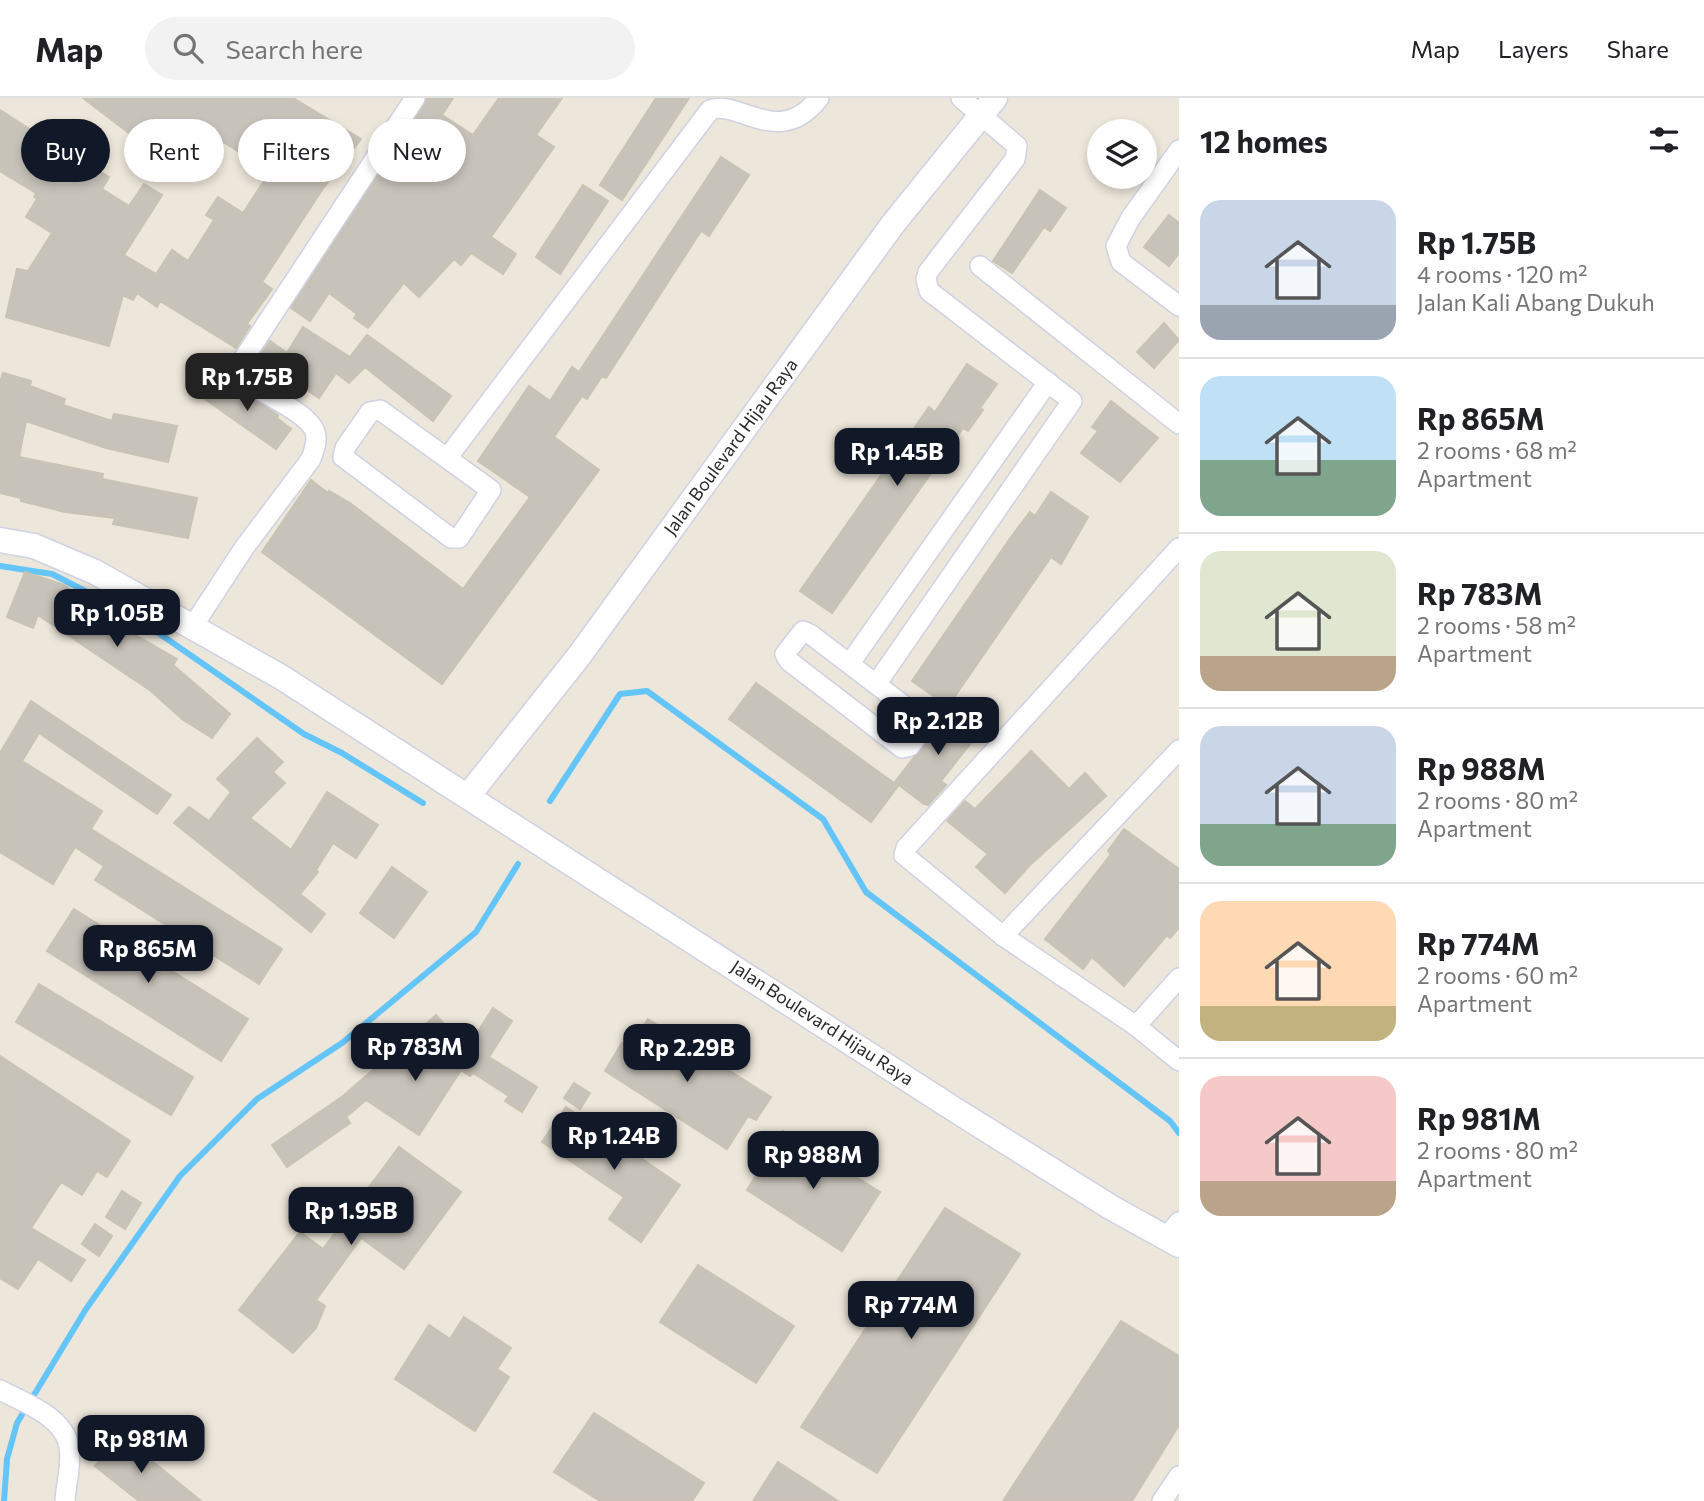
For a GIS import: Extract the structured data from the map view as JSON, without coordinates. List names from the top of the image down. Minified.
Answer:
{"streets":{"street":["Jalan Boulevard Hijau Raya"]},"page":{"header":"Map","search":"Search here","nav":["Map","Layers","Share"],"heading":"12 homes","chip":["Buy","Rent","Filters","New"],"list":[{"name":"Rp 1.75B","note":"4 rooms · 120 m² · Jalan Kali Abang Dukuh"},{"name":"Rp 865M","note":"2 rooms · 68 m² · Apartment"},{"name":"Rp 783M","note":"2 rooms · 58 m² · Apartment"},{"name":"Rp 988M","note":"2 rooms · 80 m² · Apartment"},{"name":"Rp 774M","note":"2 rooms · 60 m² · Apartment"},{"name":"Rp 981M","note":"2 rooms · 80 m² · Apartment"}],"price":["Rp 1.75B","Rp 1.45B","Rp 1.05B","Rp 2.12B","Rp 865M","Rp 783M","Rp 2.29B","Rp 1.24B","Rp 988M","Rp 1.95B","Rp 774M","Rp 981M"]}}
